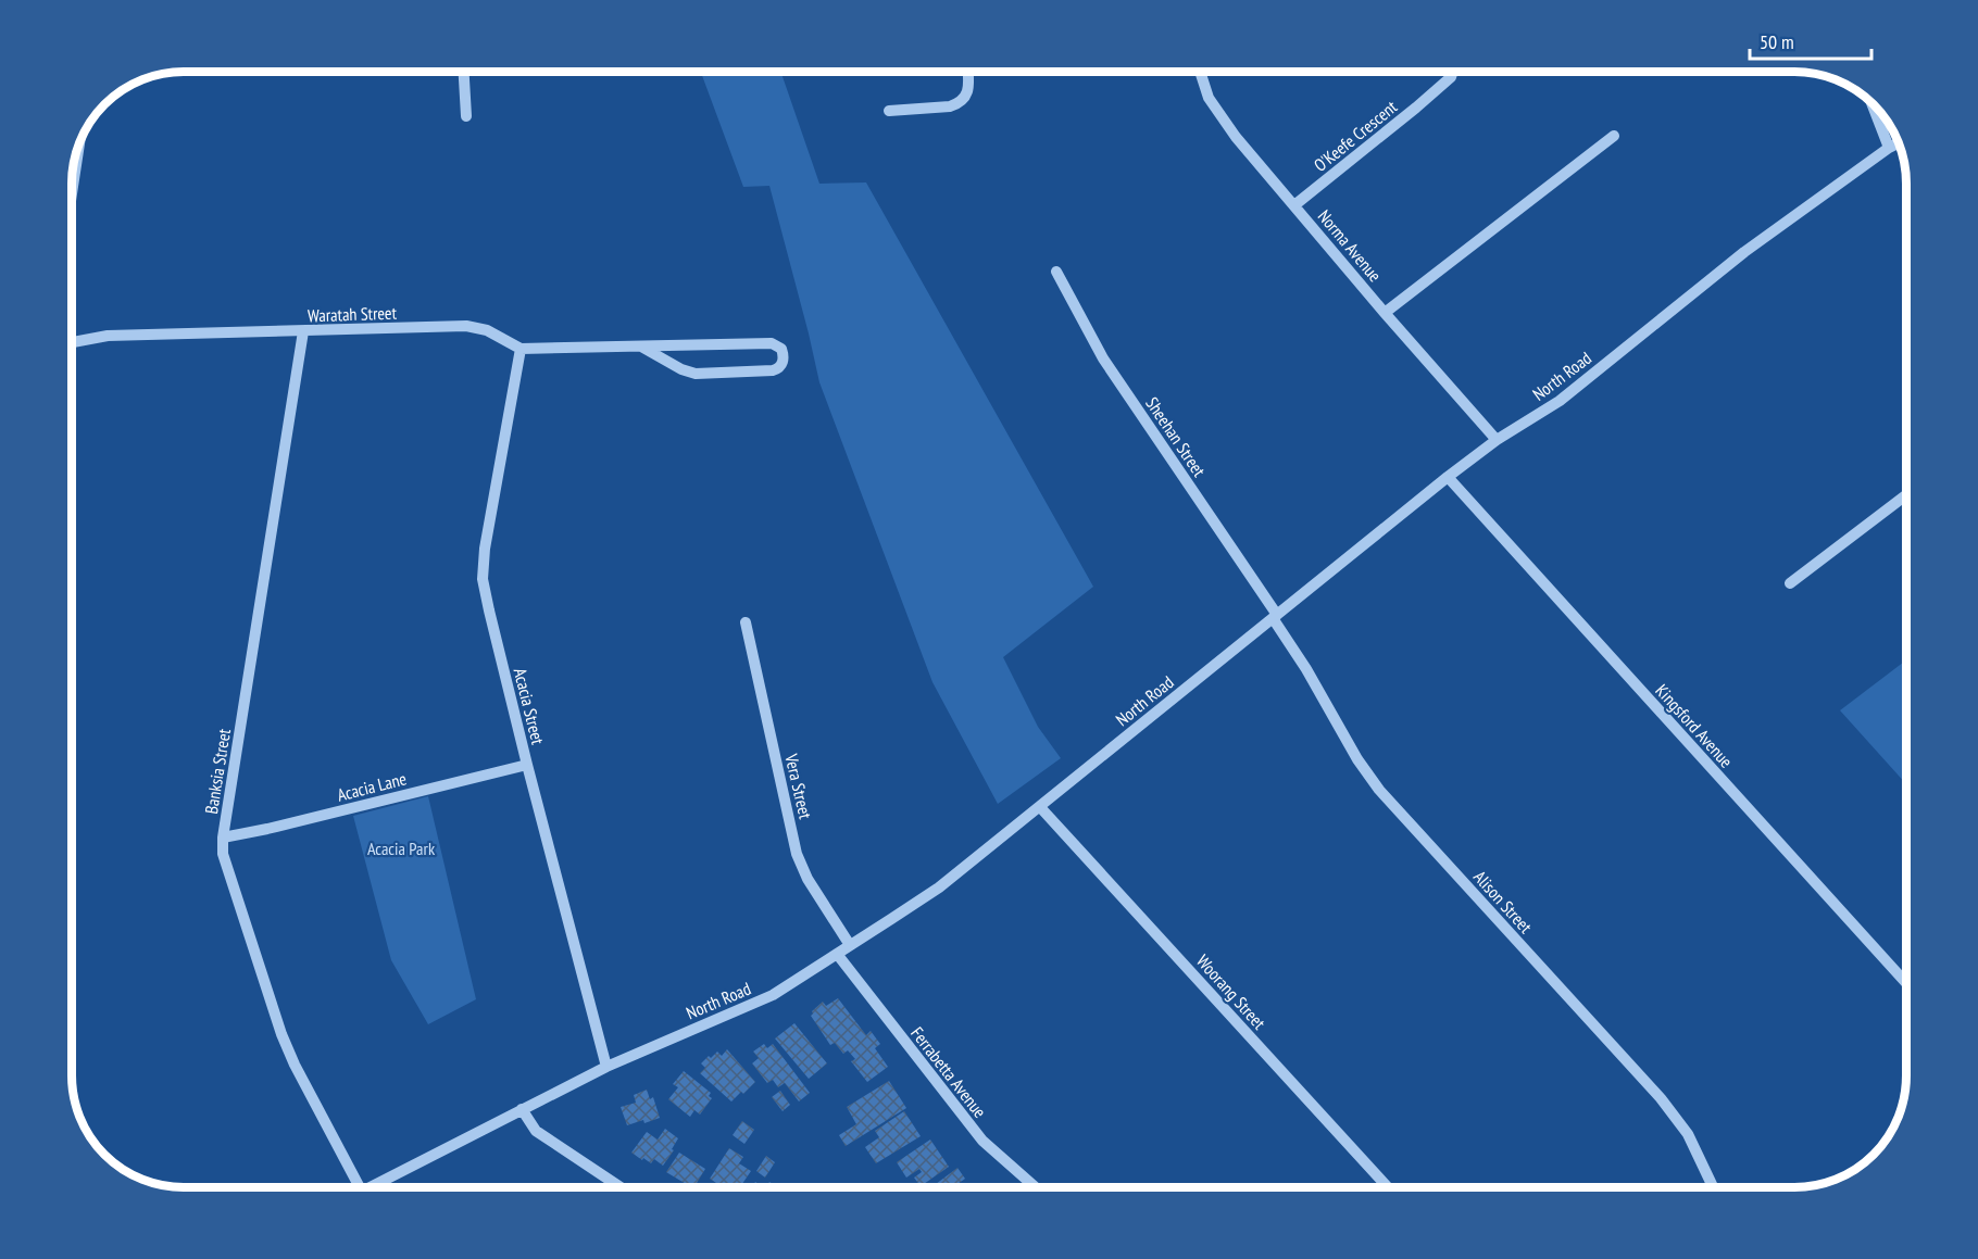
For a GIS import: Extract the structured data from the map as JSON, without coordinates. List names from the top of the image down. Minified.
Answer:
{"streets":{"street":["O'Keefe Crescent","Norma Avenue","Waratah Street","North Road","Sheehan Street","Acacia Street","Kingsford Avenue","Banksia Street","Acacia Lane","Vera Street","Alison Street","Woorang Street","Ferrabetta Avenue"]},"crossings":[["O'Keefe Crescent","Norma Avenue"],["Norma Avenue","North Road"],["Waratah Street","Acacia Street"],["Waratah Street","Banksia Street"],["North Road","Sheehan Street"],["North Road","Acacia Street"],["North Road","Kingsford Avenue"],["North Road","Vera Street"],["North Road","Alison Street"],["North Road","Woorang Street"],["North Road","Ferrabetta Avenue"],["Sheehan Street","Alison Street"],["Acacia Street","Acacia Lane"],["Banksia Street","Acacia Lane"]],"parks":["Acacia Park"],"scale_bar":"50 m"}
